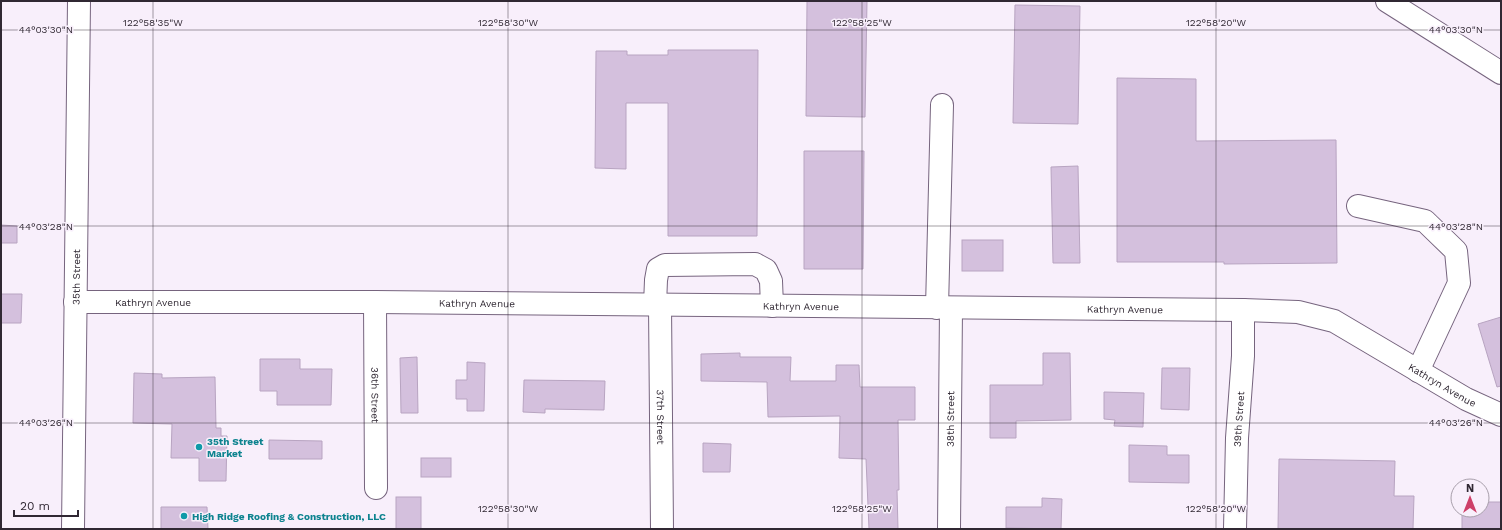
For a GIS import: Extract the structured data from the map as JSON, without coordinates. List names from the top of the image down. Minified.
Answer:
{"streets":{"street":["35th Street","Kathryn Avenue","36th Street","37th Street","38th Street","39th Street"]},"crossings":[["35th Street","Kathryn Avenue"],["Kathryn Avenue","36th Street"],["Kathryn Avenue","37th Street"],["Kathryn Avenue","38th Street"],["Kathryn Avenue","39th Street"]],"places":["35th Street Market","High Ridge Roofing & Construction, LLC"],"scale_bar":"20 m","north":"top","coordinates":["122°58'35\"W","122°58'30\"W","122°58'25\"W","122°58'20\"W","44°03'30\"N","44°03'28\"N","44°03'26\"N"]}
